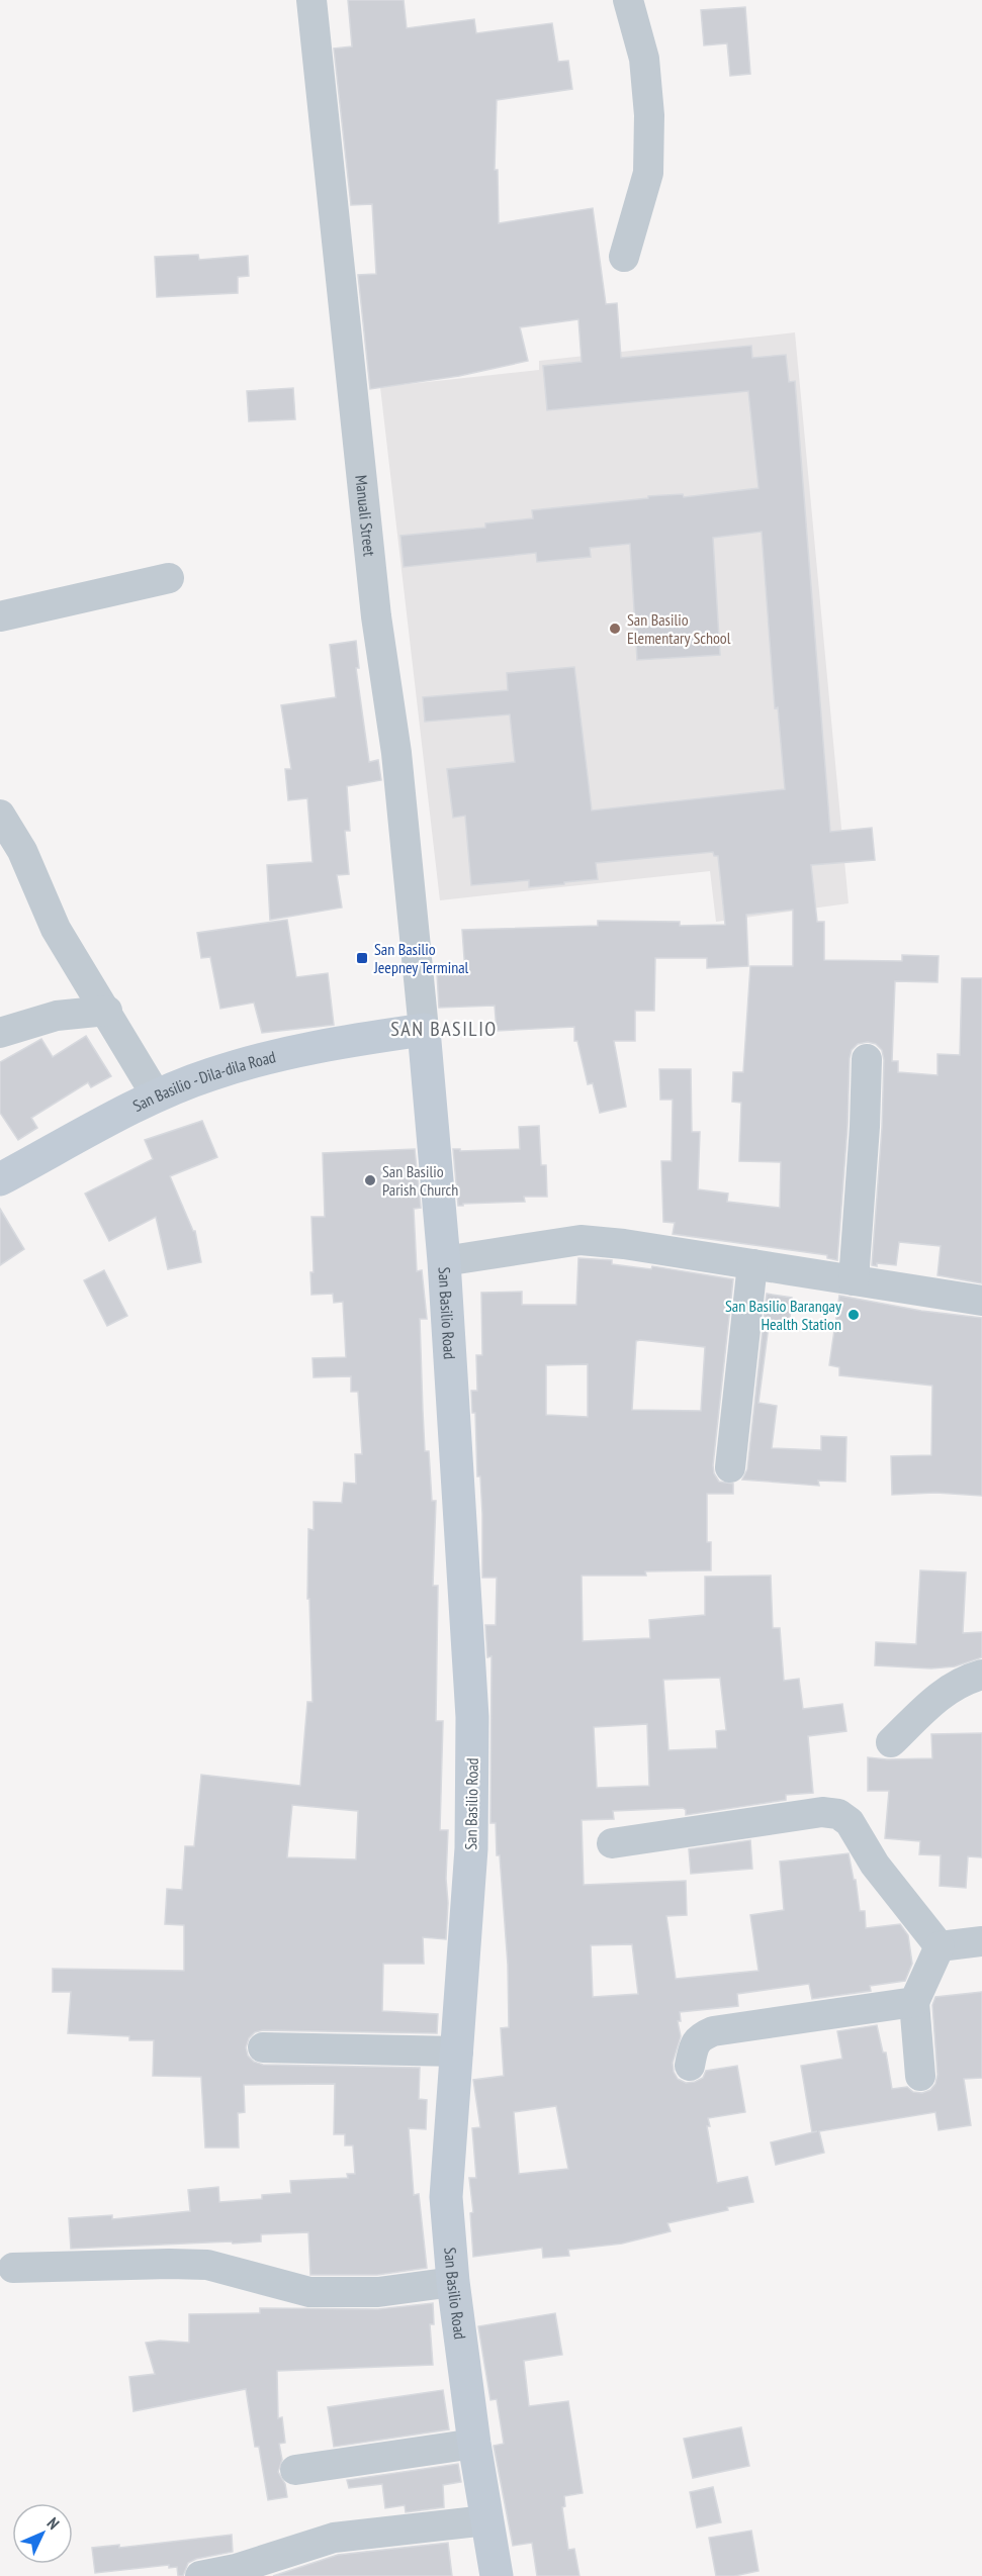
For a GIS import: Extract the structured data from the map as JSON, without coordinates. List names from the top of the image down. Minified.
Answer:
{"streets":{"street":["Manuali Street","San Basilio - Dila-dila Road","San Basilio Road"]},"crossings":[["Manuali Street","San Basilio - Dila-dila Road"],["Manuali Street","San Basilio Road"],["San Basilio - Dila-dila Road","San Basilio Road"]],"districts":["SAN BASILIO"],"places":{"other":["San Basilio Elementary School","San Basilio Parish Church","San Basilio Barangay Health Station"],"transit":["San Basilio Jeepney Terminal"]},"north":"top right"}
